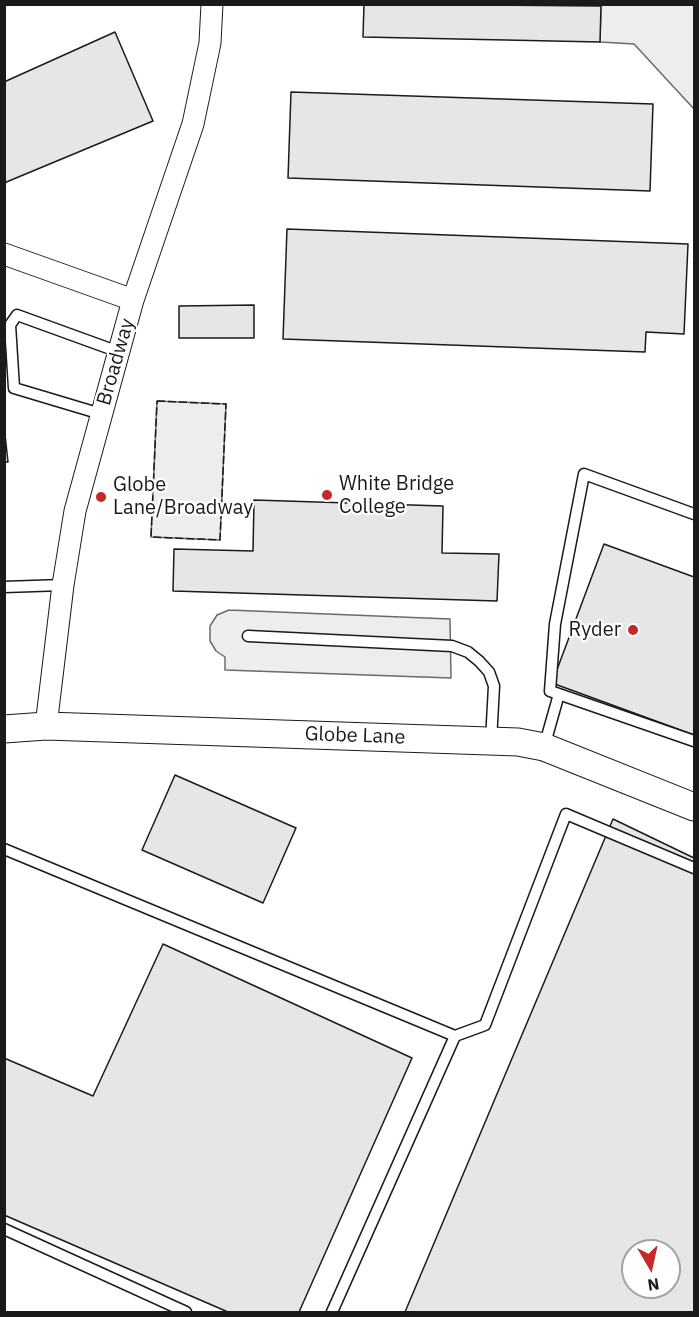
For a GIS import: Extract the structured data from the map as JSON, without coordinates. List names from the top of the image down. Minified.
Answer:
{"streets":{"street":["Broadway","Globe Lane"]},"crossings":[["Broadway","Globe Lane"]],"places":["White Bridge College","Globe Lane/Broadway","Ryder"],"north":"bottom"}
